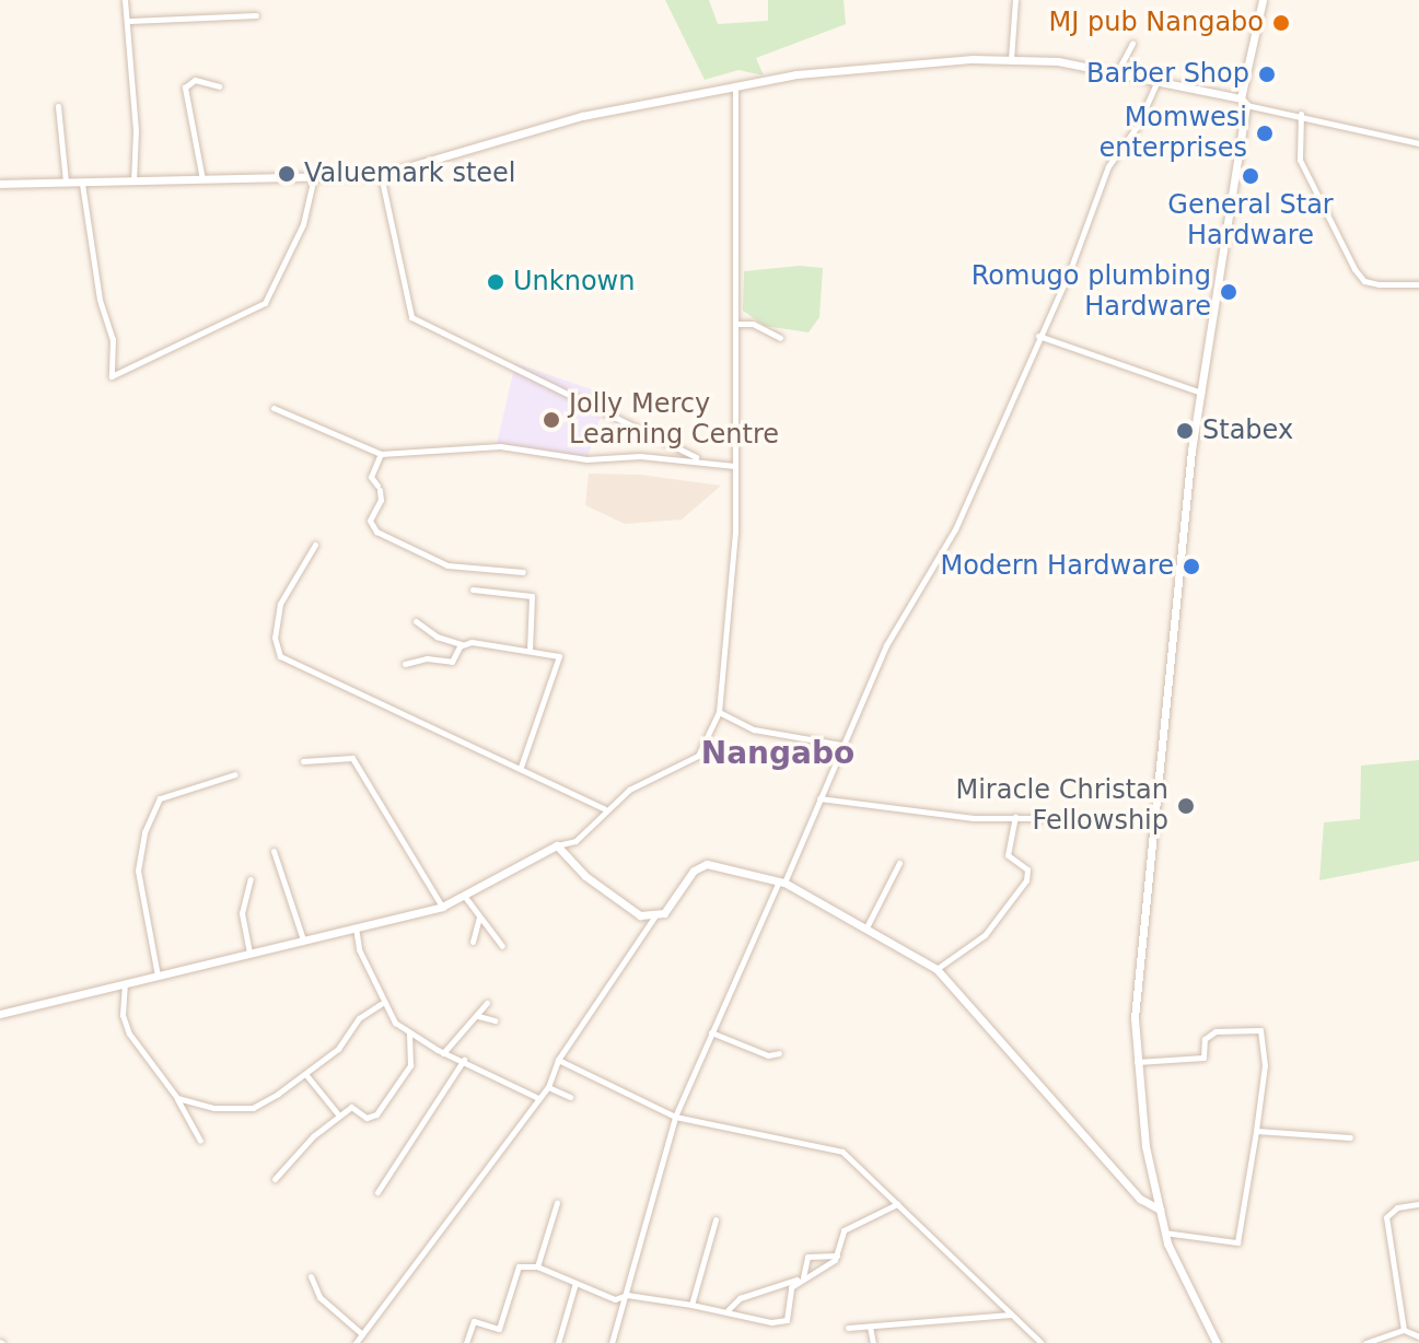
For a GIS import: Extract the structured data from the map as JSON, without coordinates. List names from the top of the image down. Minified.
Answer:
{"districts":["Nangabo"],"places":["MJ pub Nangabo","Barber Shop","Momwesi enterprises","Valuemark steel","General Star Hardware","Unknown","Romugo plumbing Hardware","Jolly Mercy Learning Centre","Stabex","Modern Hardware","Miracle Christan Fellowship"]}
